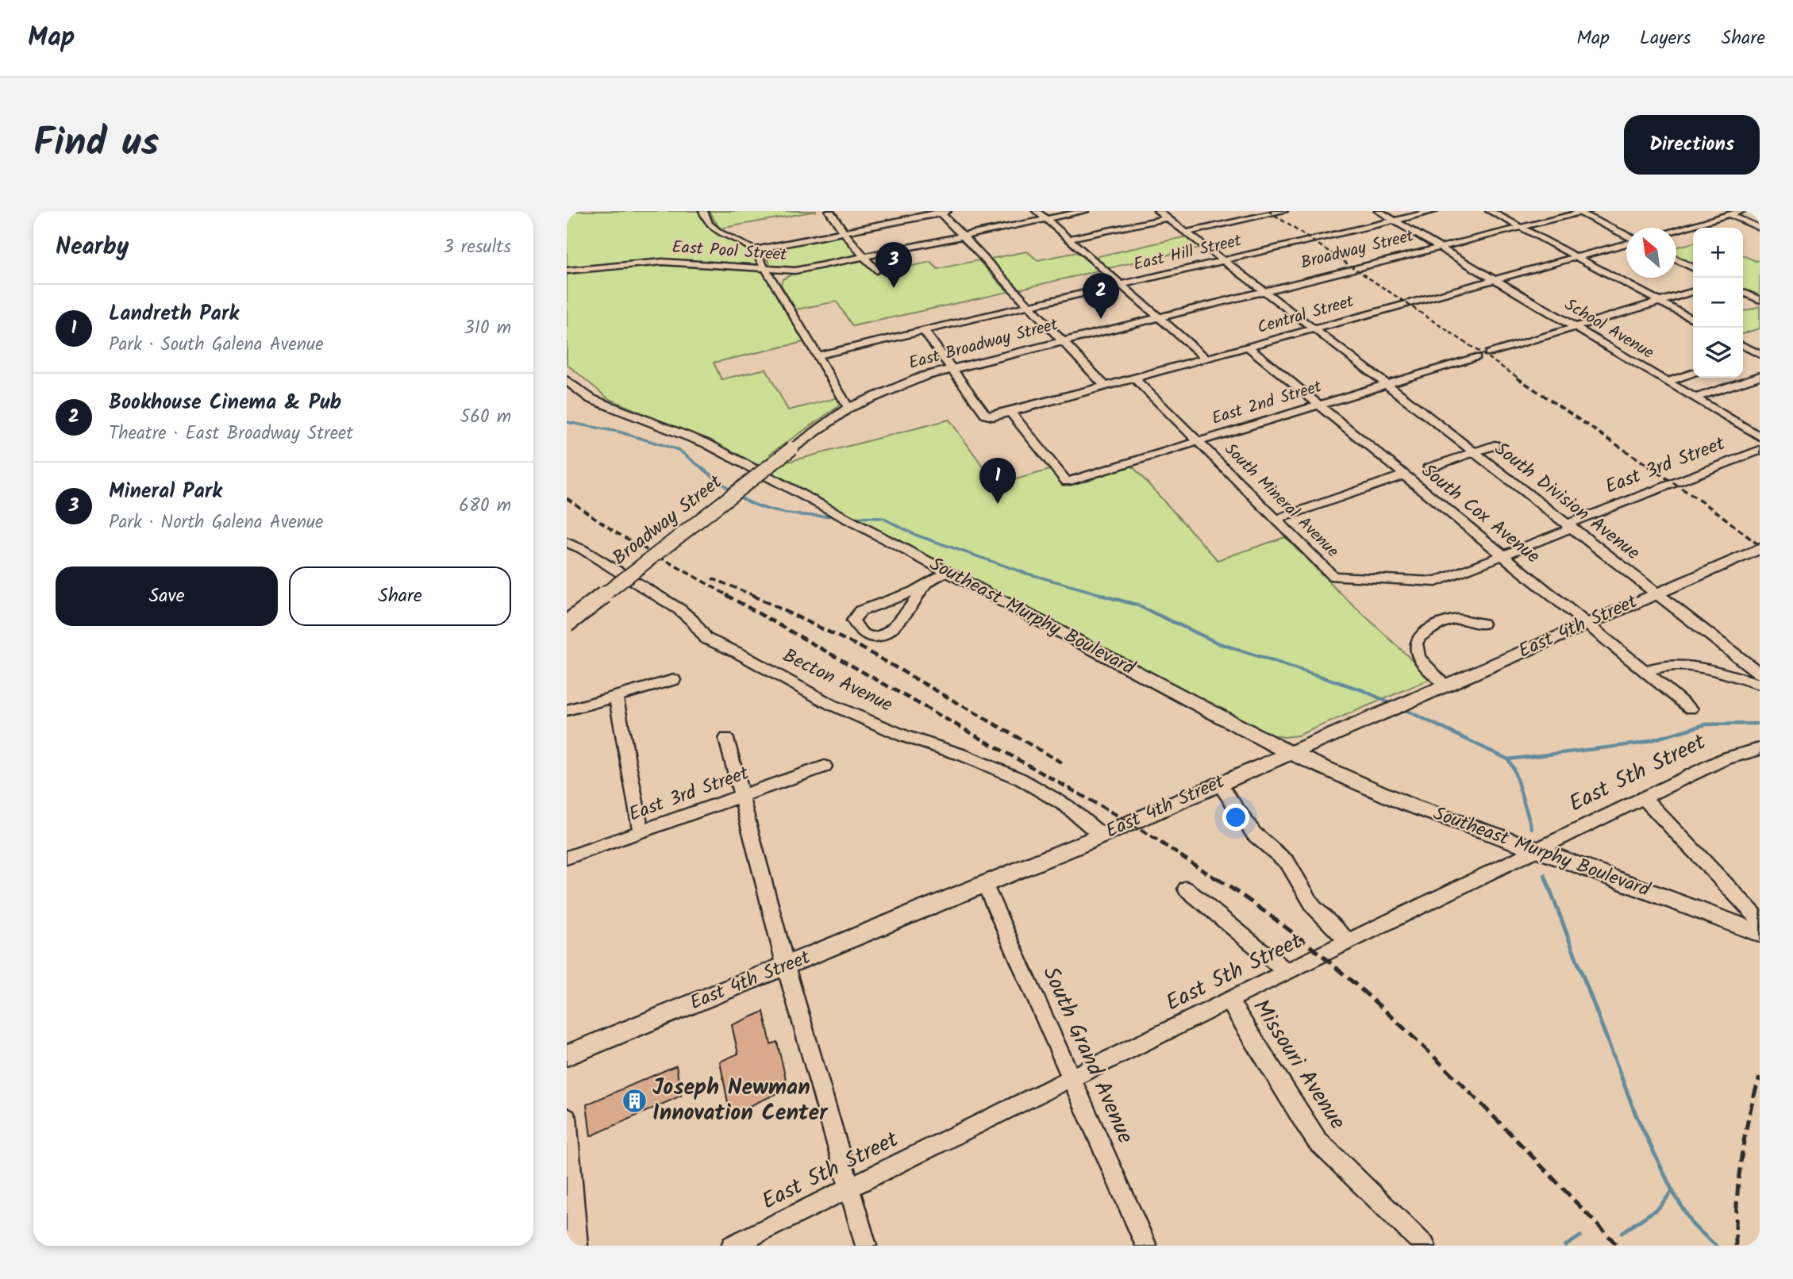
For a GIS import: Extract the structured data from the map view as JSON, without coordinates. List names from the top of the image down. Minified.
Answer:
{"streets":{"street":["Broadway Street","East Pool Street","East Hill Street","Central Street","School Avenue","East Broadway Street","East 2nd Street","East 3rd Street","South Mineral Avenue","South Division Avenue","South Cox Avenue","Southeast Murphy Boulevard","East 4th Street","Becton Avenue","East 5th Street","South Grand Avenue","Missouri Avenue"]},"crossings":[["Broadway Street","School Avenue"],["Broadway Street","East Broadway Street"],["Broadway Street","South Division Avenue"],["East Hill Street","School Avenue"],["East Hill Street","South Division Avenue"],["Central Street","School Avenue"],["Central Street","East Broadway Street"],["Central Street","East 2nd Street"],["Central Street","South Mineral Avenue"],["Central Street","South Division Avenue"],["Central Street","South Cox Avenue"],["East Broadway Street","South Division Avenue"],["East 2nd Street","South Mineral Avenue"],["East 2nd Street","South Division Avenue"],["East 2nd Street","South Cox Avenue"],["East 3rd Street","South Mineral Avenue"],["East 3rd Street","South Division Avenue"],["East 3rd Street","South Cox Avenue"],["South Division Avenue","East 4th Street"],["South Cox Avenue","East 4th Street"],["Southeast Murphy Boulevard","East 4th Street"],["Southeast Murphy Boulevard","East 5th Street"],["East 4th Street","Becton Avenue"],["East 4th Street","South Grand Avenue"],["East 5th Street","South Grand Avenue"],["East 5th Street","Missouri Avenue"]],"places":{"building":["Joseph Newman Innovation Center"]},"north":"top left","page":{"header":"Map","nav":["Map","Layers","Share"],"title":"Find us","buttons":["Directions",["Save","Share"]],"heading":["Nearby","3 results"],"map_buttons":["+","−"],"pins":["3","2","1"],"list":[{"mark":"1","name":"Landreth Park","note":"Park · South Galena Avenue","value":"310 m"},{"mark":"2","name":"Bookhouse Cinema & Pub","note":"Theatre · East Broadway Street","value":"560 m"},{"mark":"3","name":"Mineral Park","note":"Park · North Galena Avenue","value":"680 m"}]}}
